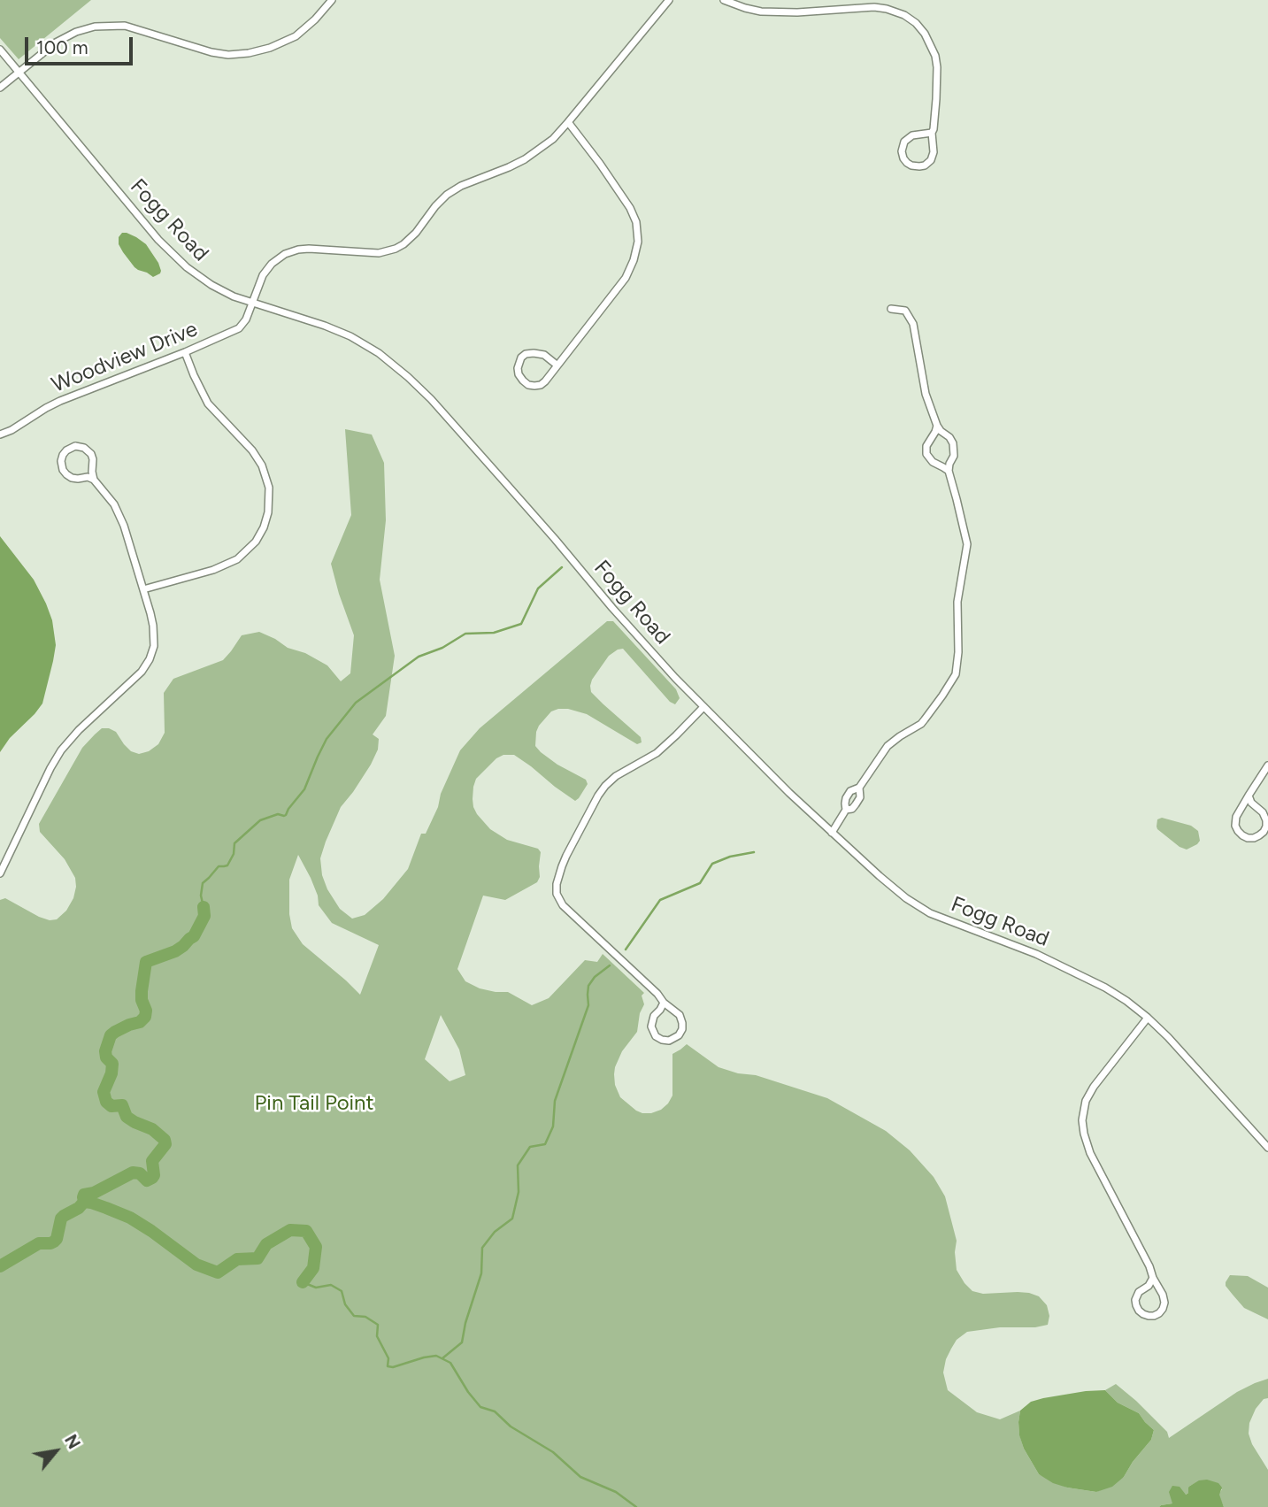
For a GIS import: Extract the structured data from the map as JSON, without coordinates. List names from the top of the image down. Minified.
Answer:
{"streets":{"street":["Fogg Road","Woodview Drive"]},"crossings":[["Fogg Road","Woodview Drive"]],"parks":["Pin Tail Point"],"scale_bar":"100 m","north":"top right"}
